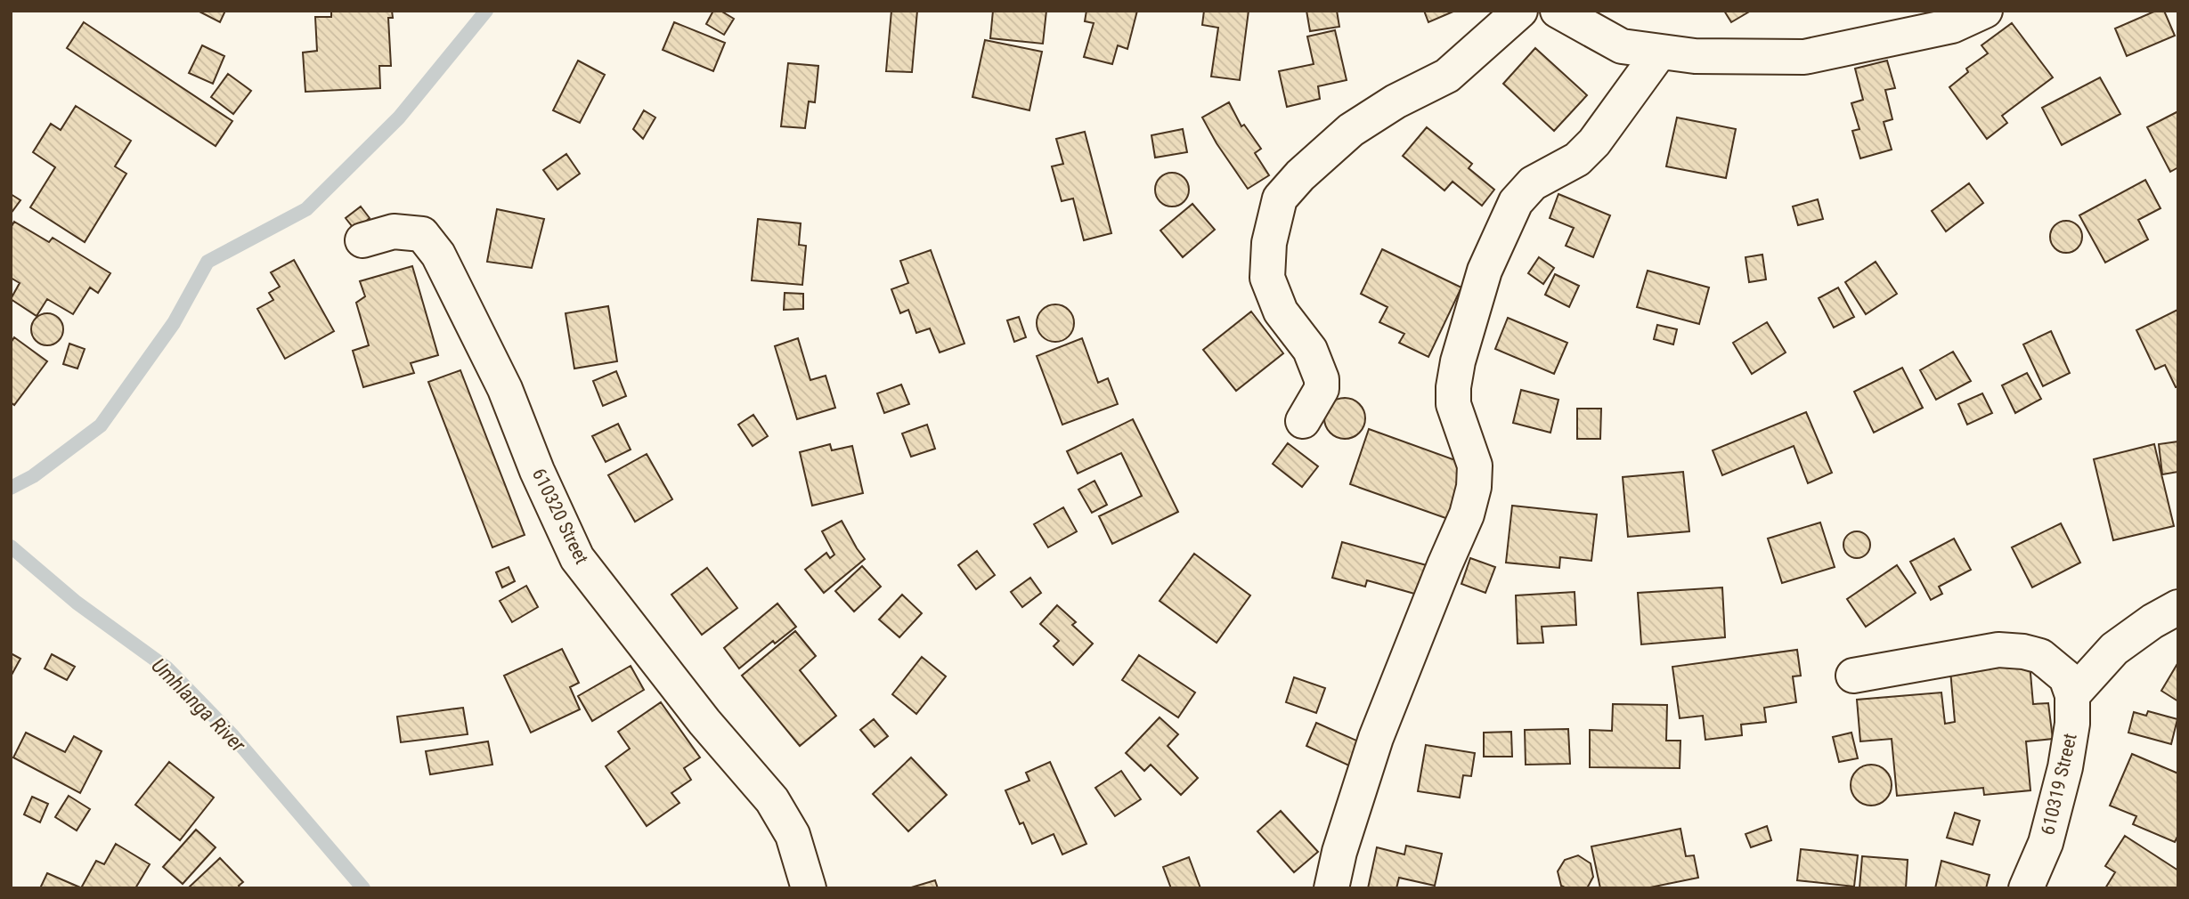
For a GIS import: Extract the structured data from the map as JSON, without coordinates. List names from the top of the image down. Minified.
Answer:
{"streets":{"street":["610320 Street","610319 Street"]},"water":["Umhlanga River"]}
